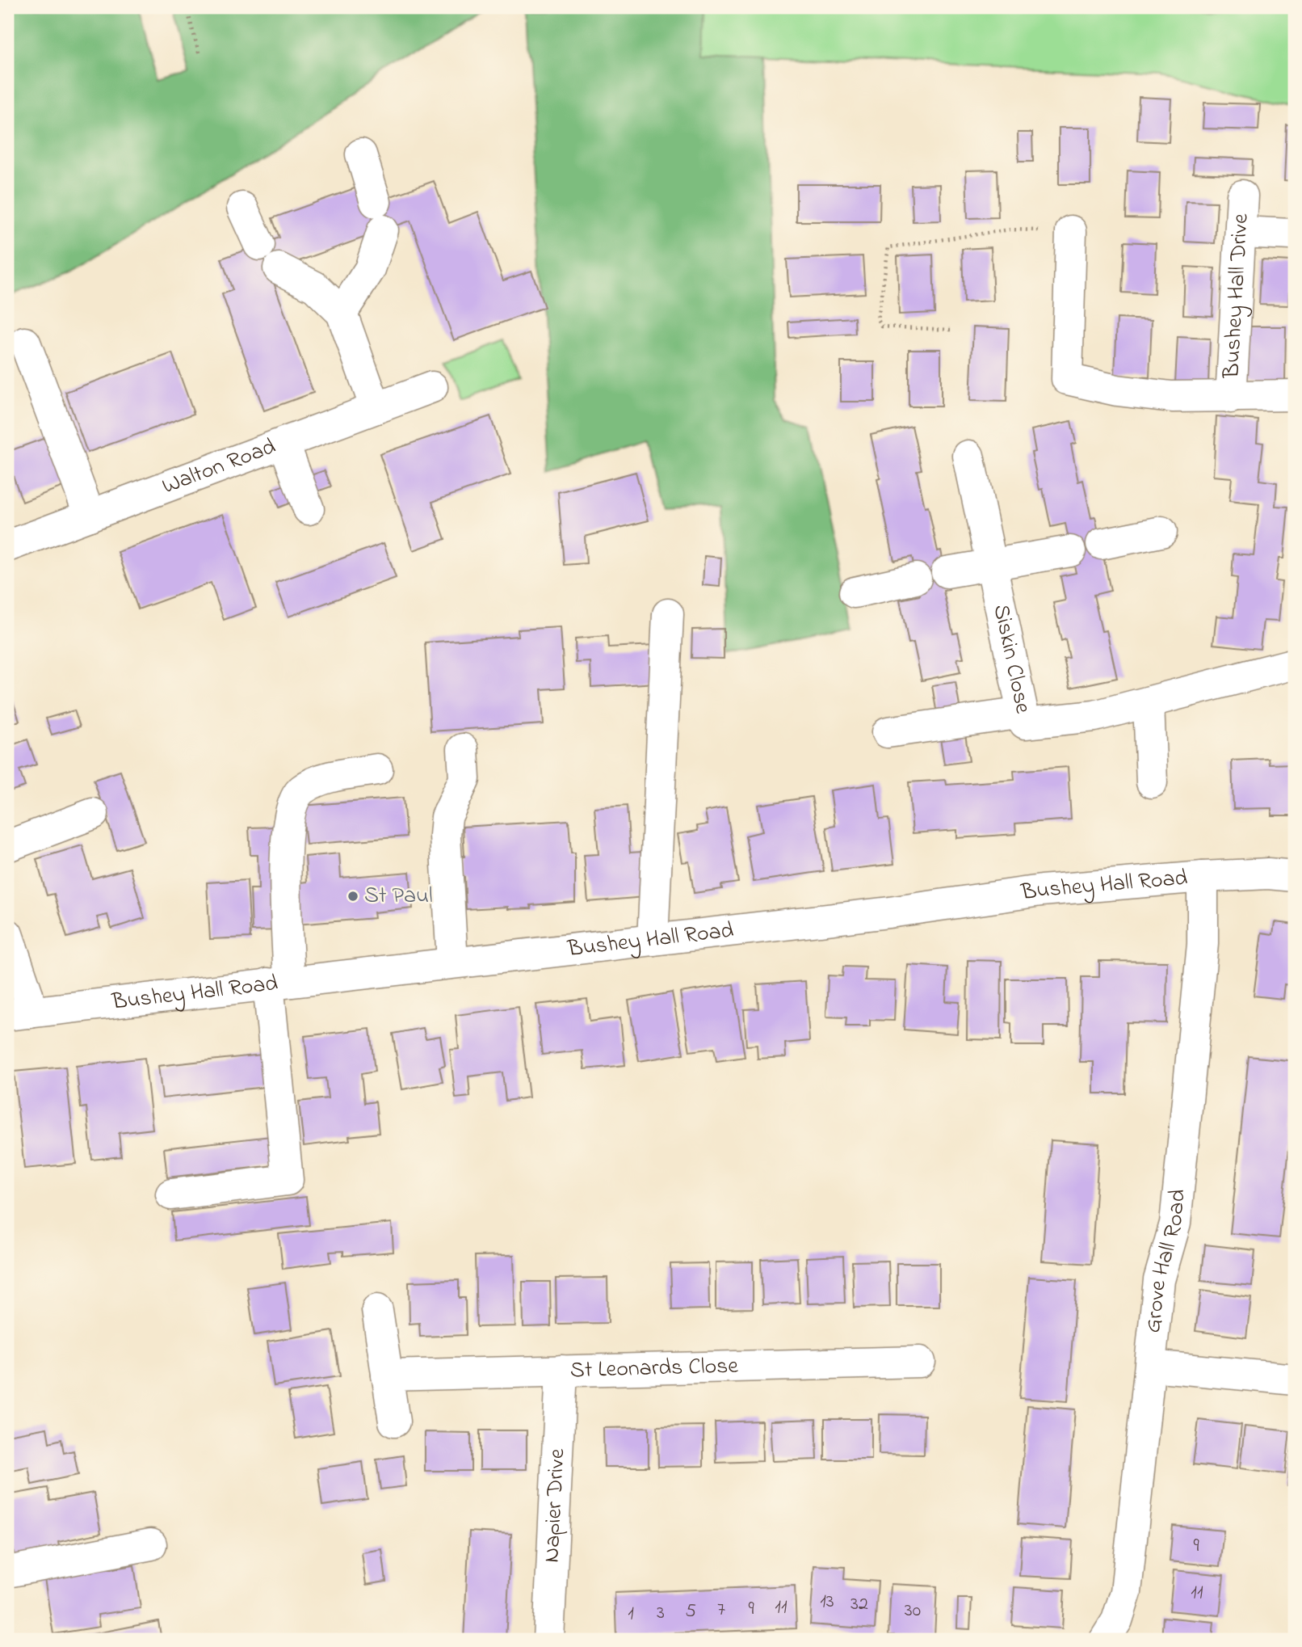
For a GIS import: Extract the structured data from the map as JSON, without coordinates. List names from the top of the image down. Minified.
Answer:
{"streets":{"street":["Bushey Hall Drive","Walton Road","Siskin Close","Bushey Hall Road","Grove Hall Road","St Leonards Close","Napier Drive"]},"crossings":[["Bushey Hall Road","Grove Hall Road"],["St Leonards Close","Napier Drive"]],"places":["St Paul"],"house_numbers":["9","11","13","32","11","9","7","30","5","3","1"]}
